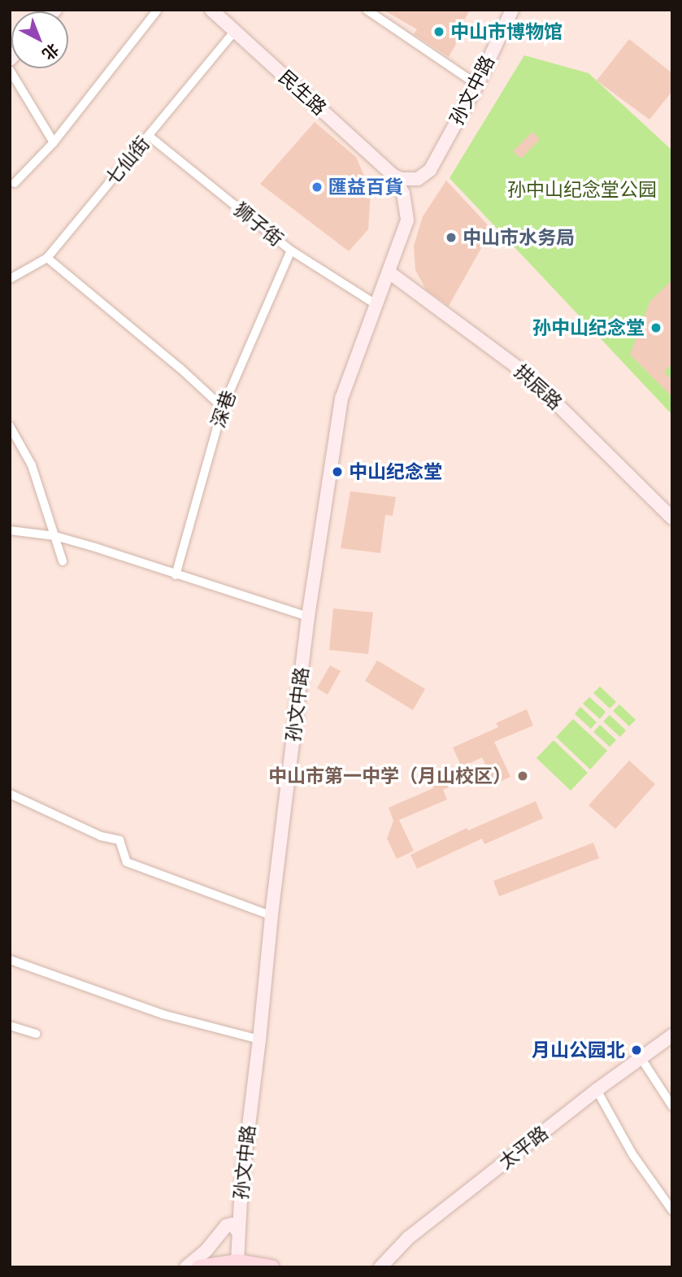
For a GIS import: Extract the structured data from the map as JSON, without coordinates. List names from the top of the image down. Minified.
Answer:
{"streets":{"street":["孙文中路","民生路","七仙街","狮子街","拱辰路","深巷","太平路"]},"crossings":[["孙文中路","民生路"],["孙文中路","狮子街"],["孙文中路","拱辰路"],["民生路","七仙街"],["七仙街","狮子街"],["狮子街","深巷"]],"parks":["孙中山纪念堂公园"],"places":["中山市博物馆","匯益百貨","中山市水务局","孙中山纪念堂","中山纪念堂","中山市第一中学（月山校区）","月山公园北"],"north":"bottom right"}
